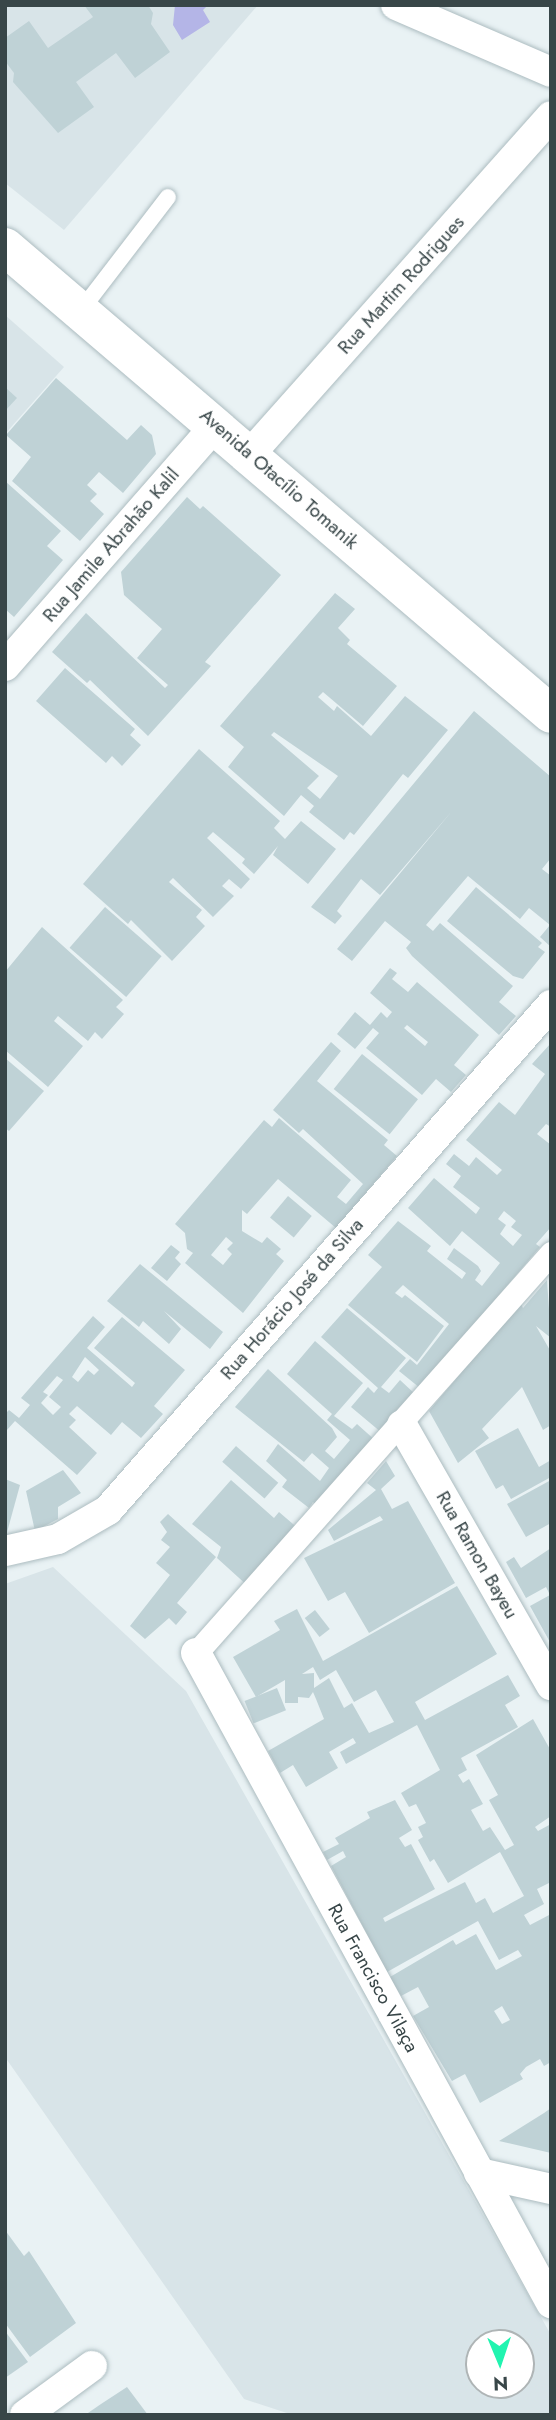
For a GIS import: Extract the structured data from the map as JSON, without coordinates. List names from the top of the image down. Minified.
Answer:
{"streets":{"street":["Rua Martim Rodrigues","Avenida Otacílio Tomanik","Rua Jamile Abrahão Kalil","Rua Horácio José da Silva","Rua Ramon Bayeu","Rua Francisco Vilaça"]},"crossings":[["Rua Martim Rodrigues","Avenida Otacílio Tomanik"],["Avenida Otacílio Tomanik","Rua Jamile Abrahão Kalil"]],"north":"bottom"}
